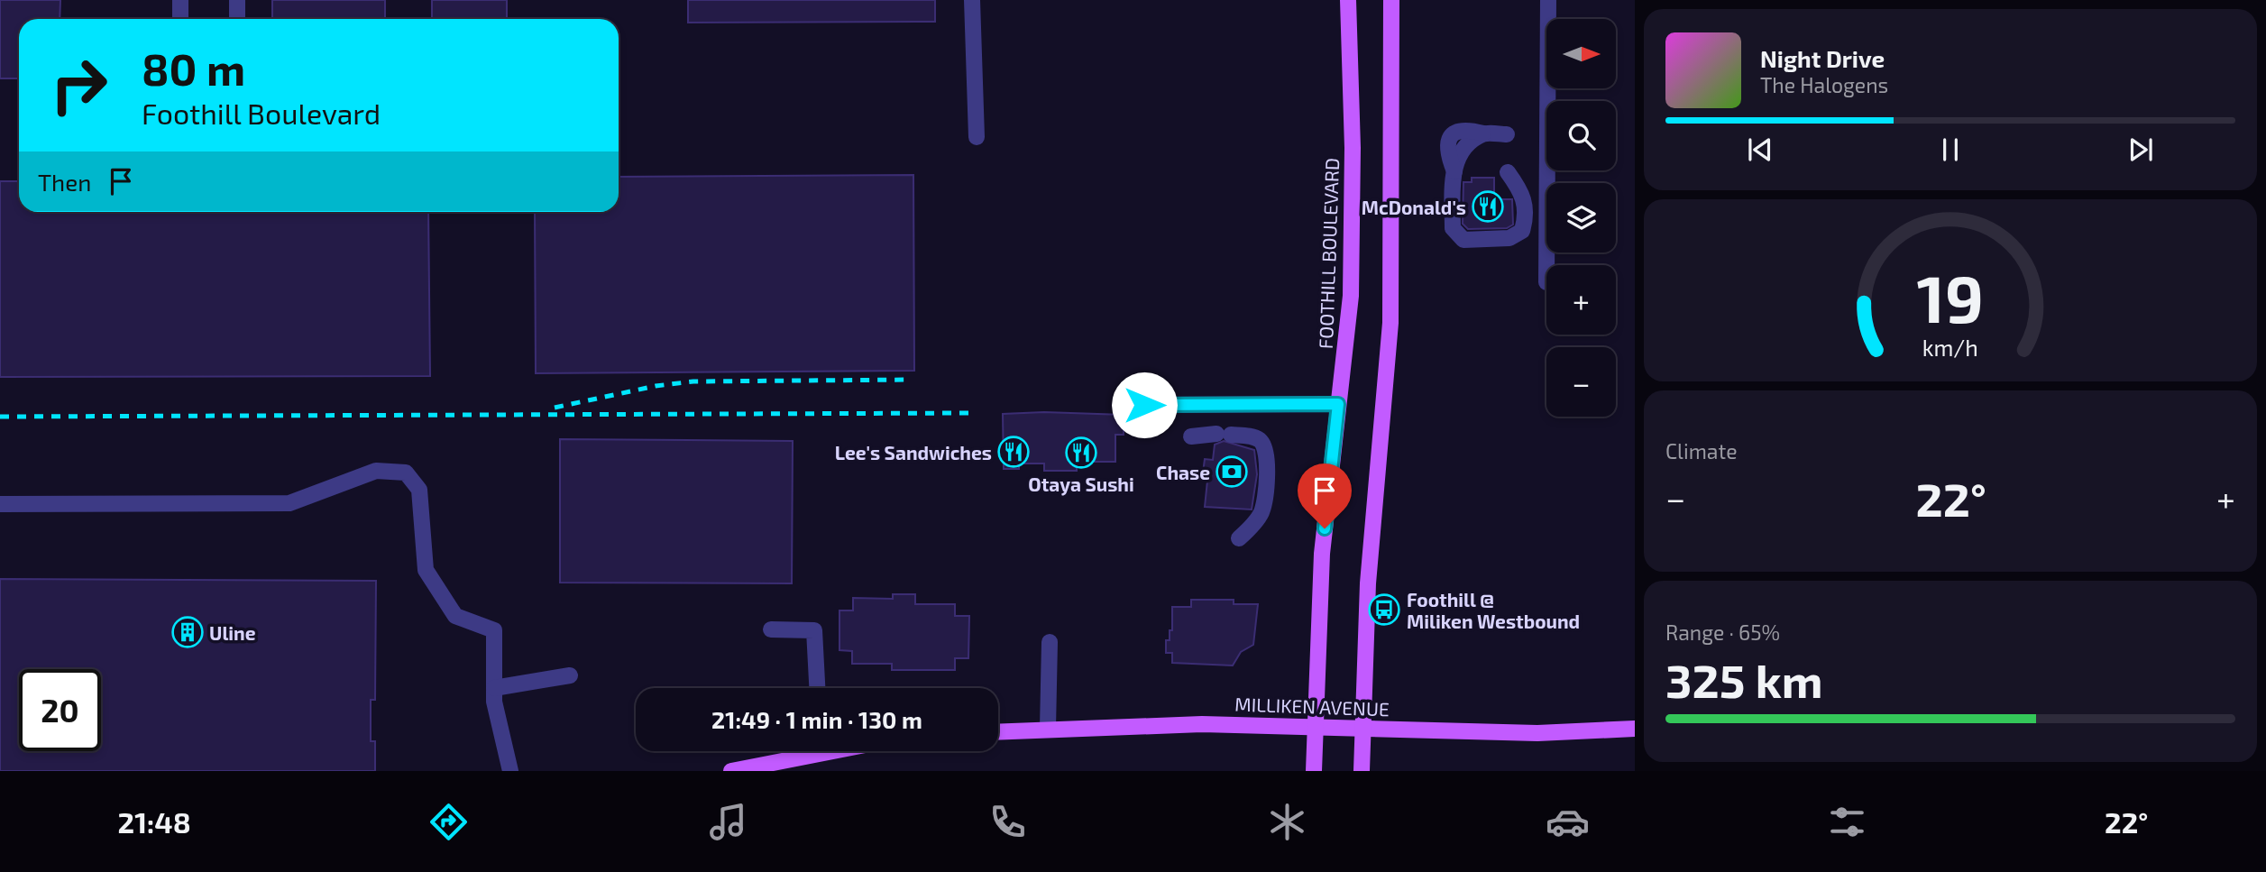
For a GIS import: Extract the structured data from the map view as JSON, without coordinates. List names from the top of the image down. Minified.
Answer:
{"streets":{"main road":["FOOTHILL BOULEVARD","MILLIKEN AVENUE"]},"crossings":[["FOOTHILL BOULEVARD","MILLIKEN AVENUE"]],"places":{"restaurant":["McDonald's","Lee's Sandwiches","Otaya Sushi"],"bank":["Chase"],"bus stop":["Foothill @ Miliken Westbound"],"building":["Uline"]},"north":"right","page":{"map_buttons":["+","−"],"turn":["80 m","Foothill Boulevard"],"song":["Night Drive","The Halogens"],"then":"Then","tile":["Climate",["Range · 65%","325 km"]],"heat":["−","22°","+"],"limit":"20","trip":"21:49 · 1 min · 130 m","tabs":["21:48","22°"],"gauge":["19","km/h"]}}
